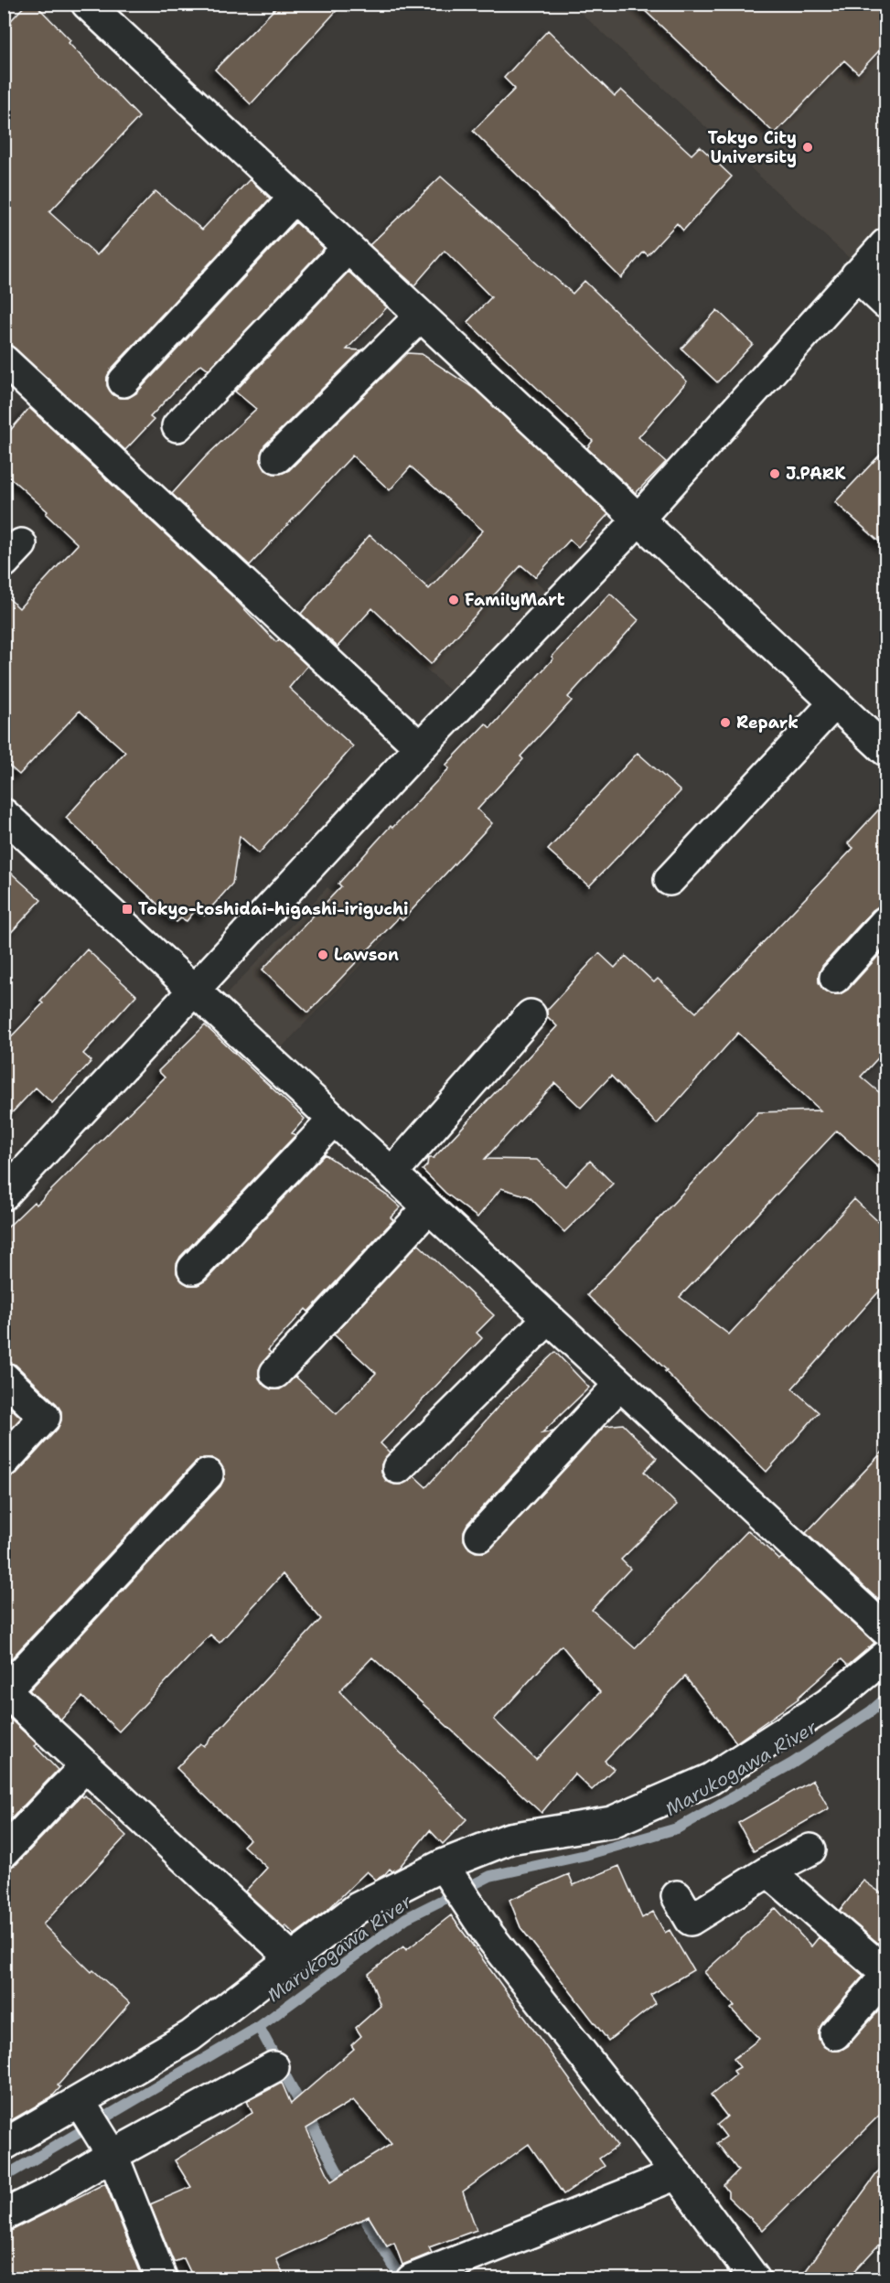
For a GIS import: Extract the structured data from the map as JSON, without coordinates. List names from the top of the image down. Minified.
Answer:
{"water":["Marukogawa River"],"places":{"other":["Tokyo City University","J.PARK","FamilyMart","Repark","Lawson"],"transit":["Tokyo-toshidai-higashi-iriguchi"]}}
